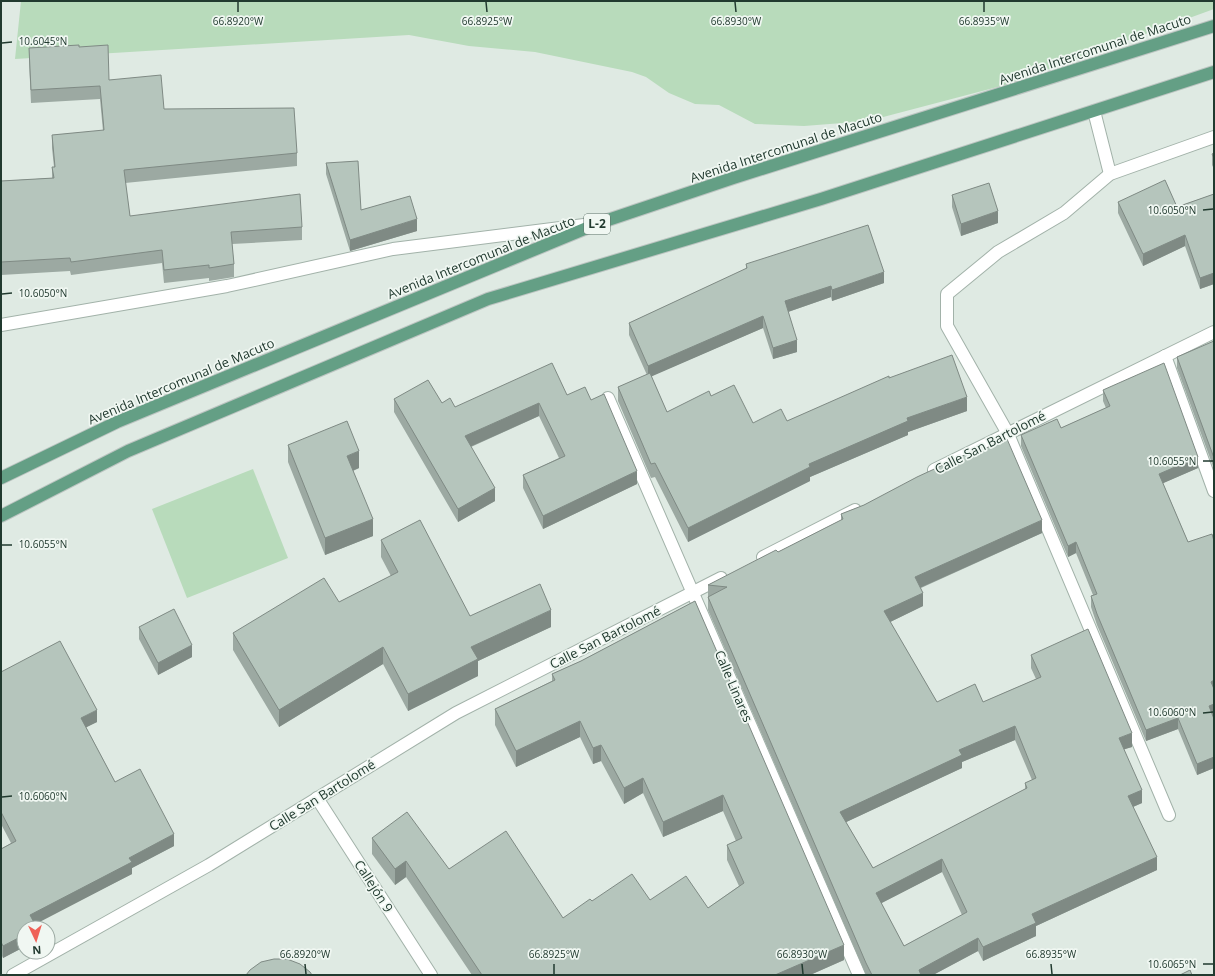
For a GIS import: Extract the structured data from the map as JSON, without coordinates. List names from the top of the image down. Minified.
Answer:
{"streets":{"main road":["Avenida Intercomunal de Macuto","L-2"],"street":["Calle San Bartolomé","Calle Linares","Callejón 9"]},"crossings":[["Calle San Bartolomé","Calle Linares"],["Calle San Bartolomé","Callejón 9"]],"north":"bottom","coordinates":["66.8920°W","66.8925°W","66.8930°W","66.8935°W","10.6045°N","10.6050°N","10.6055°N","10.6060°N","10.6065°N"]}
